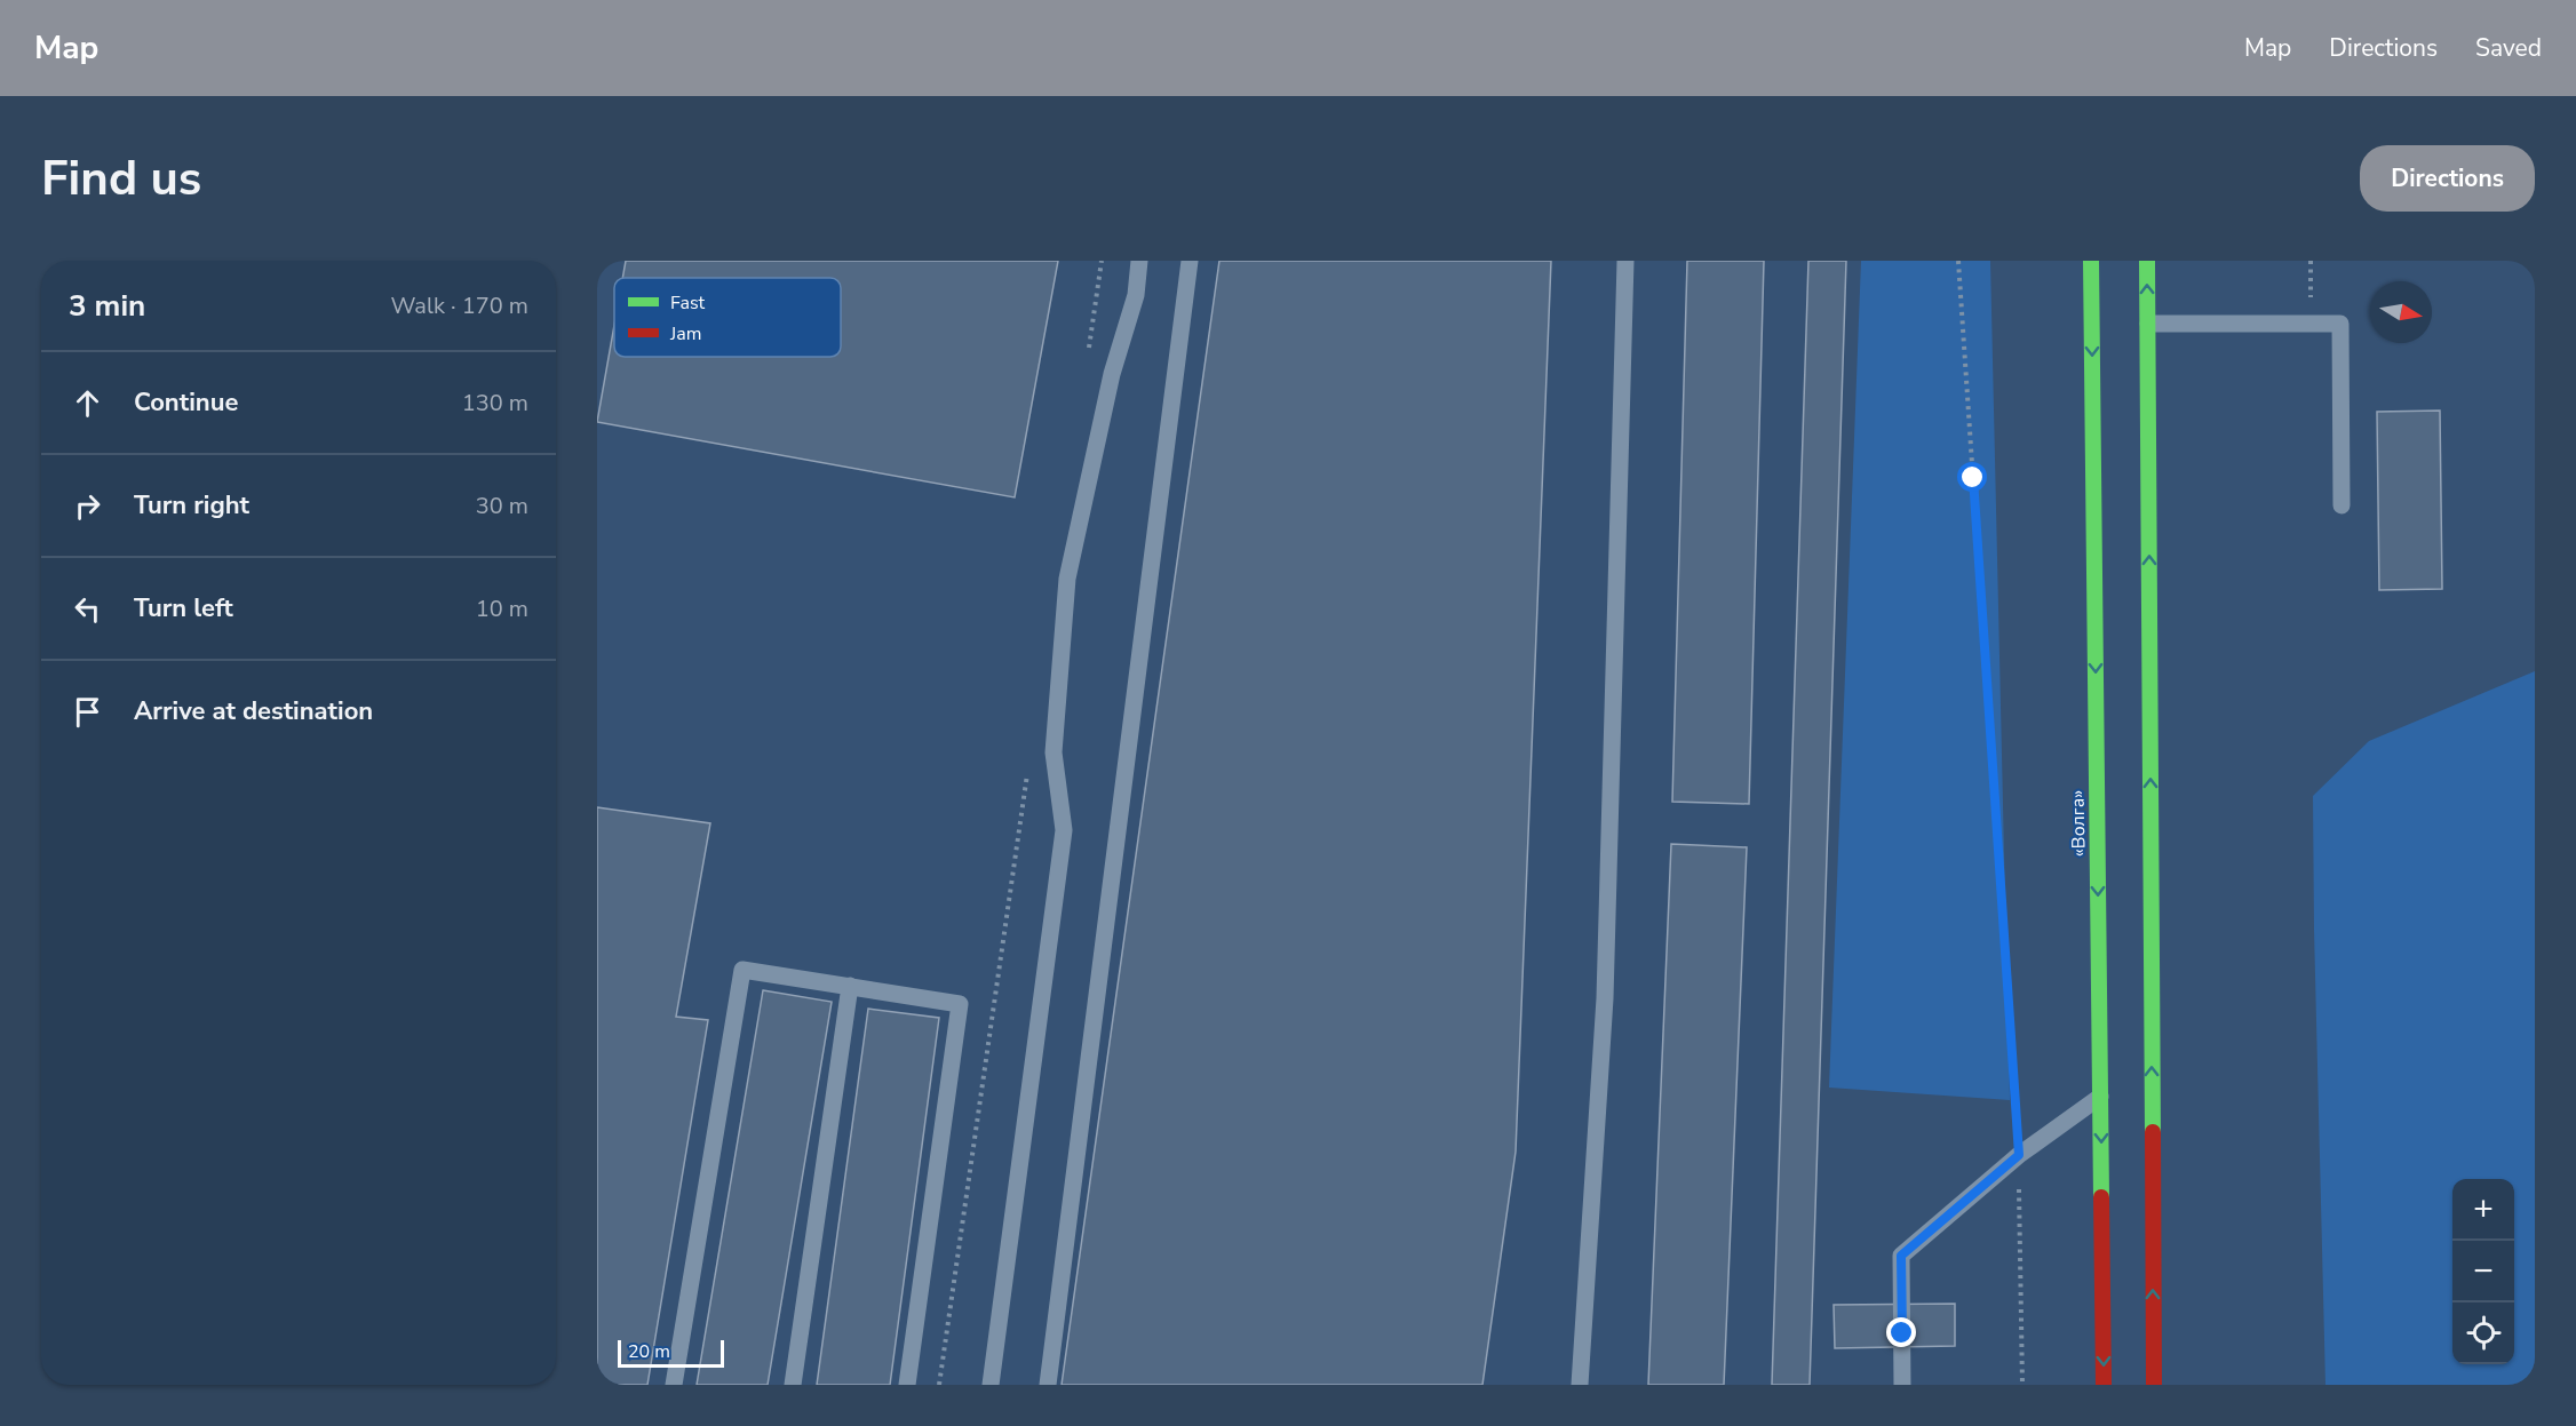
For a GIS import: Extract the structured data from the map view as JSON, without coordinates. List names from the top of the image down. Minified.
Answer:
{"streets":{"highway":["«Волга»"]},"legend":["Fast","Jam"],"scale_bar":"20 m","north":"right","page":{"header":"Map","nav":["Map","Directions","Saved"],"buttons":"Directions","title":"Find us","heading":["3 min","Walk · 170 m"],"list":[["Continue","130 m"],["Turn right","30 m"],["Turn left","10 m"],"Arrive at destination"],"map_buttons":["+","−"],"scale":"20 m"}}
